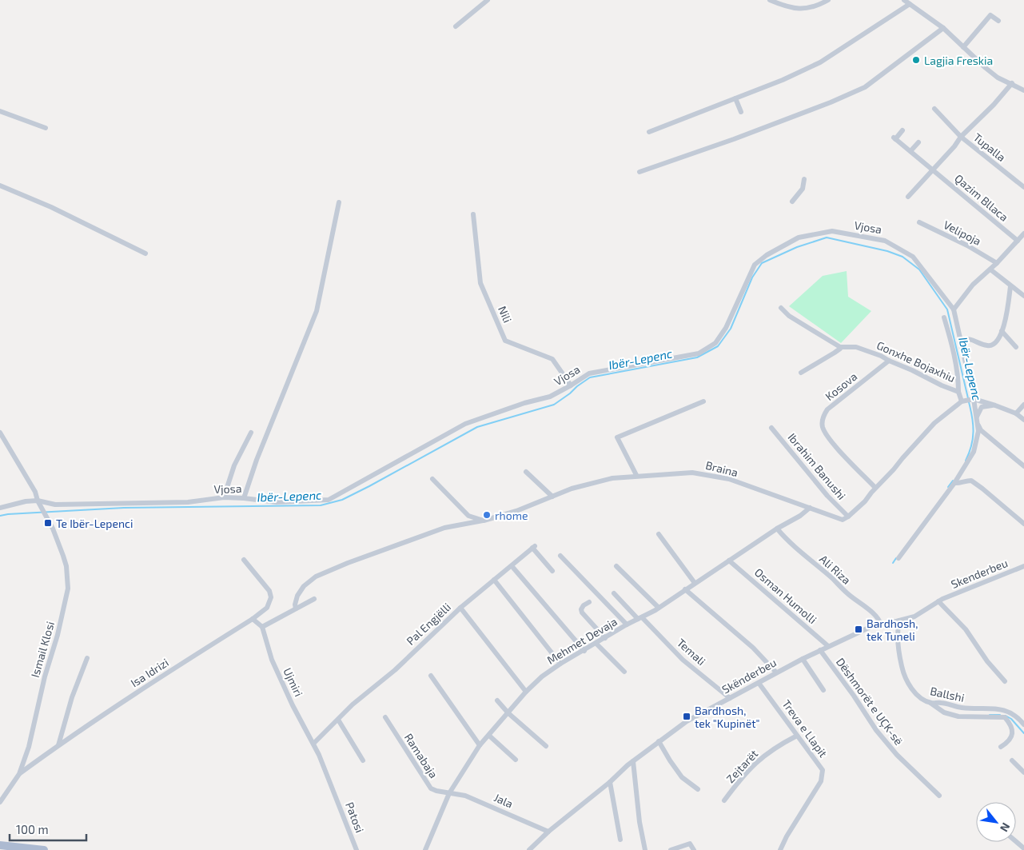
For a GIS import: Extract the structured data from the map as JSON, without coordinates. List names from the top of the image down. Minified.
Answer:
{"streets":{"street":["Tupalla","Qazim Bllaca","Vjosa","Velipoja","Nili","Gonxhe Bojaxhiu","Kosova","Ibrahim Banushi","Braina","Ali Riza","Skenderbeu","Osman Humolli","Pal Engjëlli","Mehmet Devaja","Ismail Klosi","Temali","Isa Idrizi","Skënderbeu","Ujmiri","Ballshi","Dëshmorët e UÇK-së","Treva e Llapit","Ramabaja","Zejtarët","Jala","Patosi"]},"crossings":[["Vjosa","Nili"],["Vjosa","Ismail Klosi"],["Gonxhe Bojaxhiu","Kosova"],["Ibrahim Banushi","Braina"],["Braina","Mehmet Devaja"],["Ali Riza","Mehmet Devaja"],["Ali Riza","Skënderbeu"],["Skenderbeu","Skënderbeu"],["Osman Humolli","Mehmet Devaja"],["Osman Humolli","Skënderbeu"],["Pal Engjëlli","Ujmiri"],["Pal Engjëlli","Patosi"],["Mehmet Devaja","Temali"],["Mehmet Devaja","Ramabaja"],["Mehmet Devaja","Jala"],["Ismail Klosi","Isa Idrizi"],["Temali","Skënderbeu"],["Skënderbeu","Ballshi"],["Skënderbeu","Dëshmorët e UÇK-së"],["Skënderbeu","Treva e Llapit"],["Skënderbeu","Jala"],["Ujmiri","Patosi"],["Treva e Llapit","Zejtarët"],["Ramabaja","Jala"]],"water":["Ibër-Lepenc"],"places":{"other":["Lagjia Freskia","rhome"],"transit":["Te Ibër-Lepenci","Bardhosh, tek Tuneli","Bardhosh, tek \"Kupinët\""]},"scale_bar":"100 m","north":"bottom right"}
